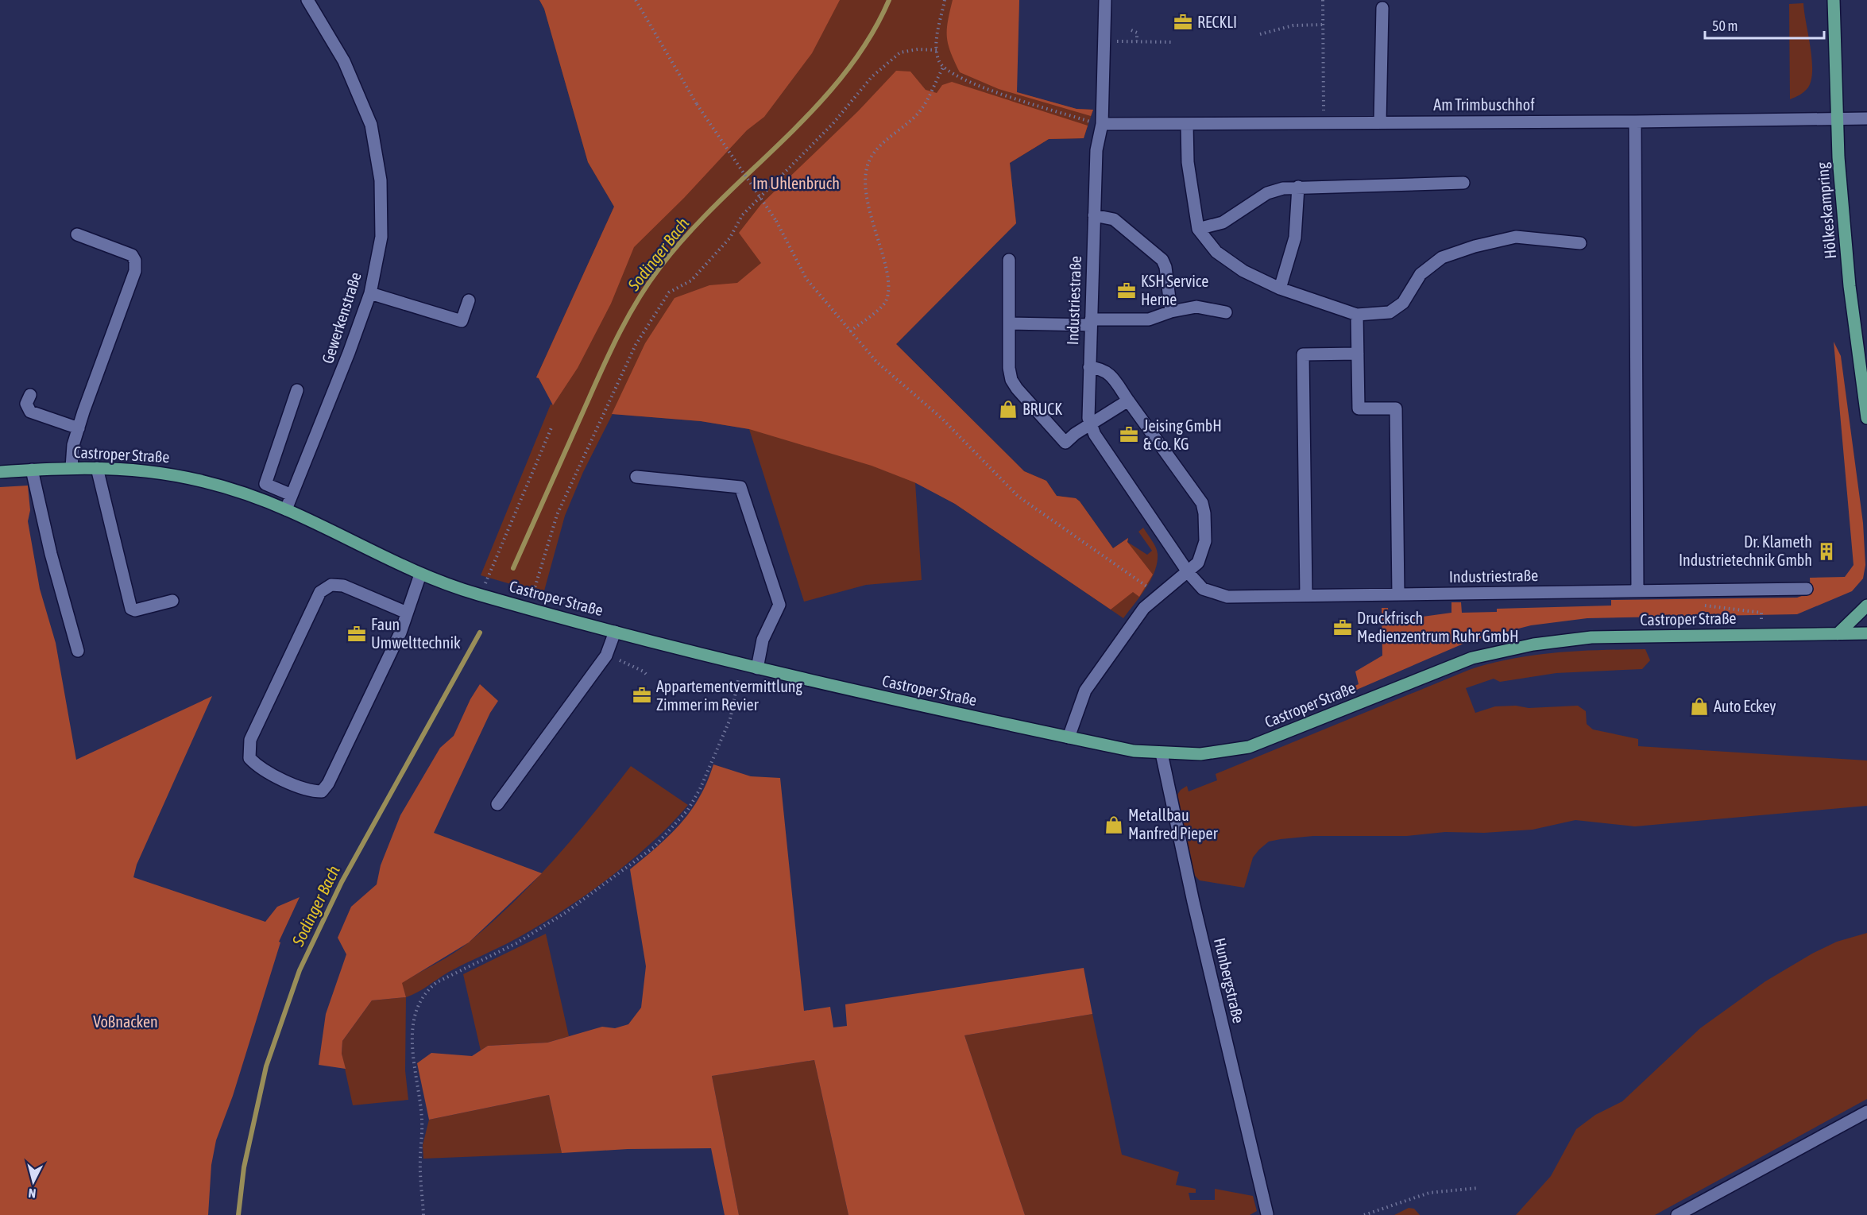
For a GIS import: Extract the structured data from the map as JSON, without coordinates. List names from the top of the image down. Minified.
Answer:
{"streets":{"main road":["Hölkeskampring","Castroper Straße"],"street":["Am Trimbuschhof","Industriestraße","Gewerkenstraße","Hunbergstraße"]},"crossings":[["Am Trimbuschhof","Hölkeskampring"],["Am Trimbuschhof","Industriestraße"],["Gewerkenstraße","Castroper Straße"],["Castroper Straße","Hunbergstraße"]],"water":["Sodinger Bach"],"parks":["Im Uhlenbruch","Voßnacken"],"places":{"office":["RECKLI","KSH Service Herne","Jeising GmbH & Co. KG","Druckfrisch Medienzentrum Ruhr GmbH","Faun Umwelttechnik","Appartementvermittlung Zimmer im Revier"],"shop":["BRUCK","Auto Eckey","Metallbau Manfred Pieper"],"building":["Dr. Klameth Industrietechnik Gmbh"]},"scale_bar":"50 m","north":"bottom"}
